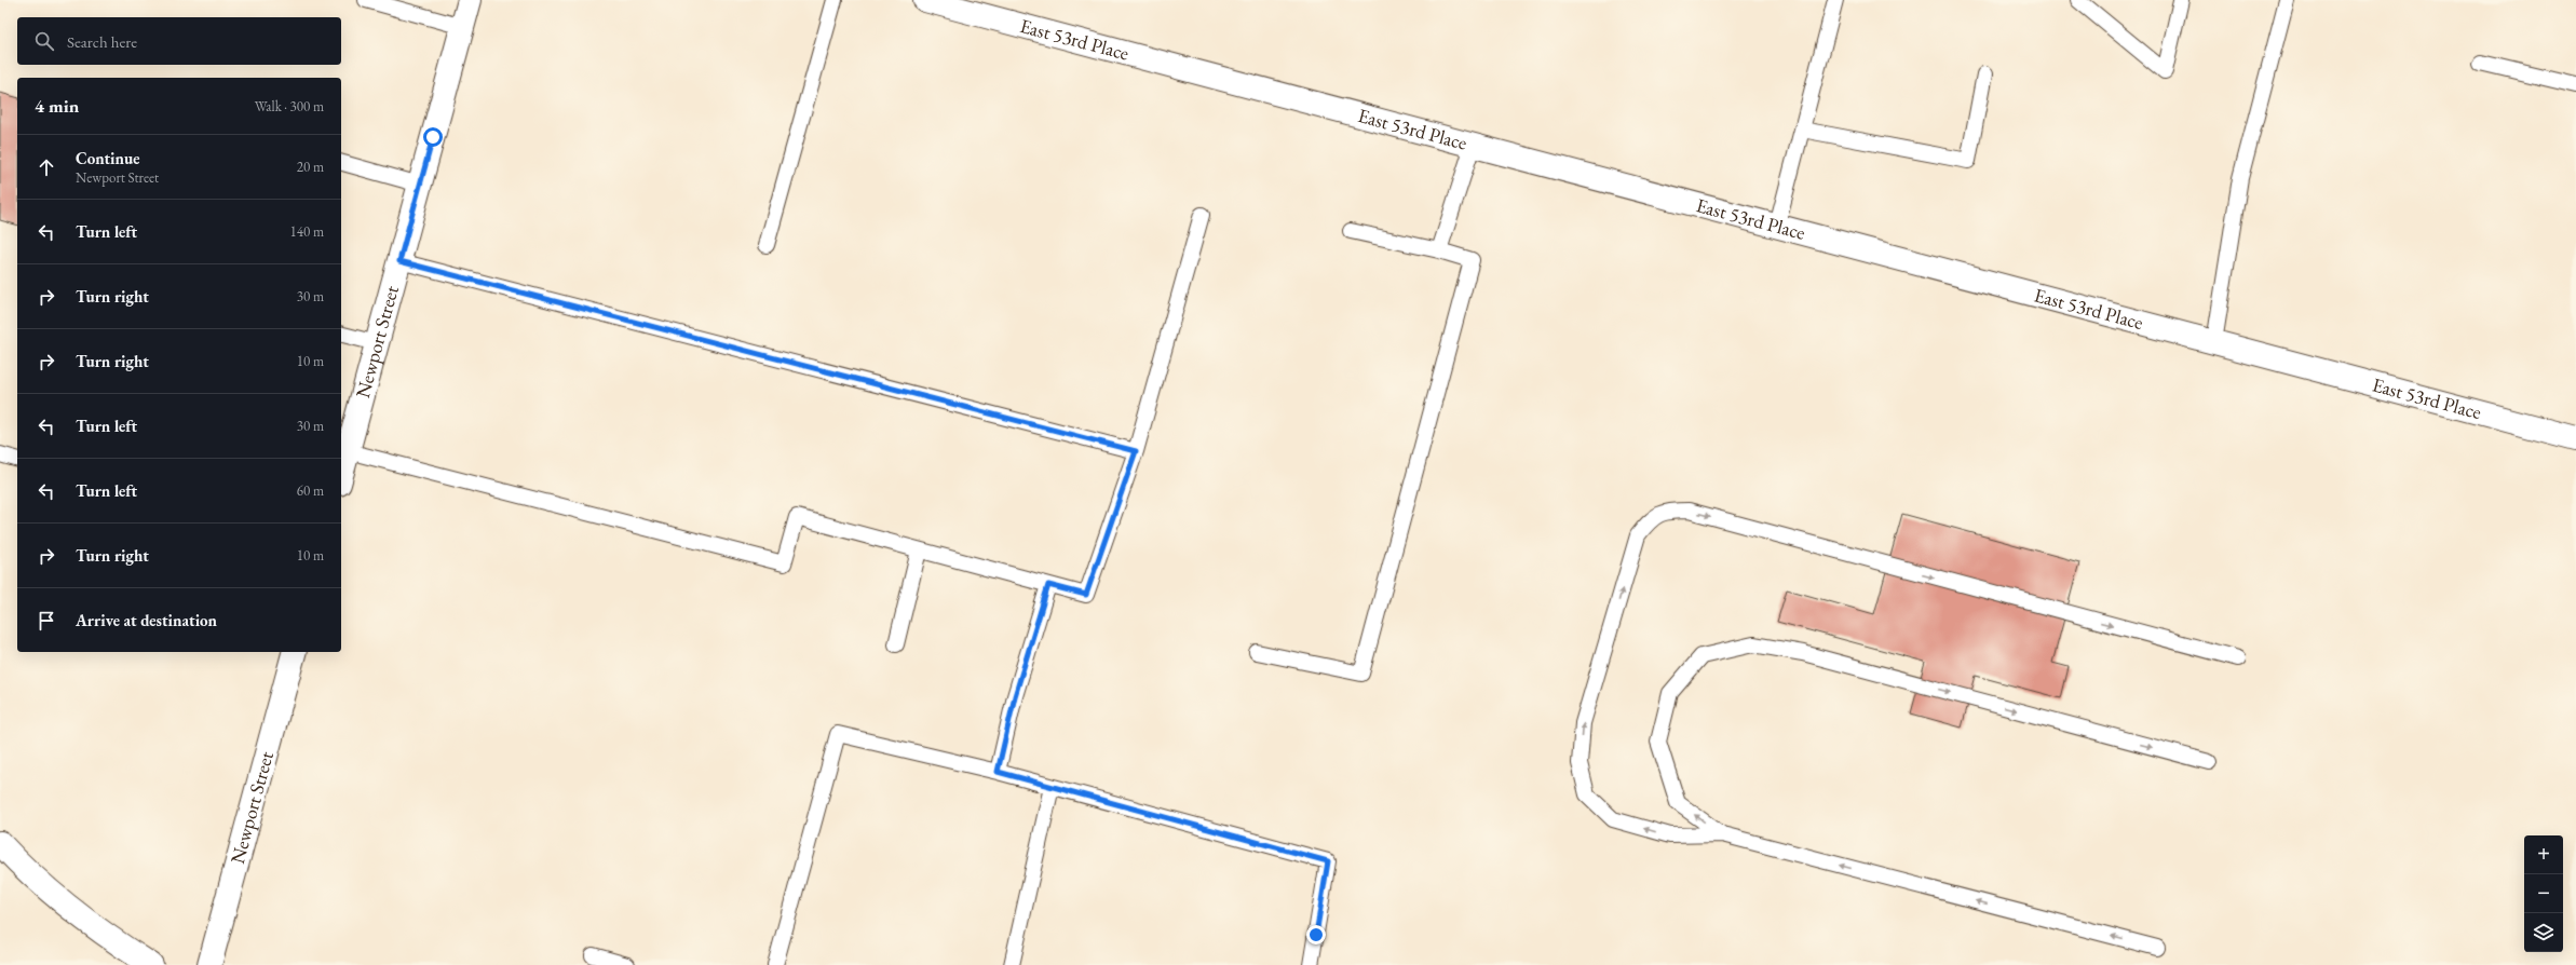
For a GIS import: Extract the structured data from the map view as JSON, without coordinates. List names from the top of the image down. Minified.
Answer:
{"streets":{"street":["East 53rd Place","Newport Street"]},"page":{"search":"Search here","heading":["4 min","Walk · 300 m"],"list":[["Continue","Newport Street","20 m"],["Turn left","140 m"],["Turn right","30 m"],["Turn right","10 m"],["Turn left","30 m"],["Turn left","60 m"],["Turn right","10 m"],"Arrive at destination"],"map_buttons":["+","−"]}}
